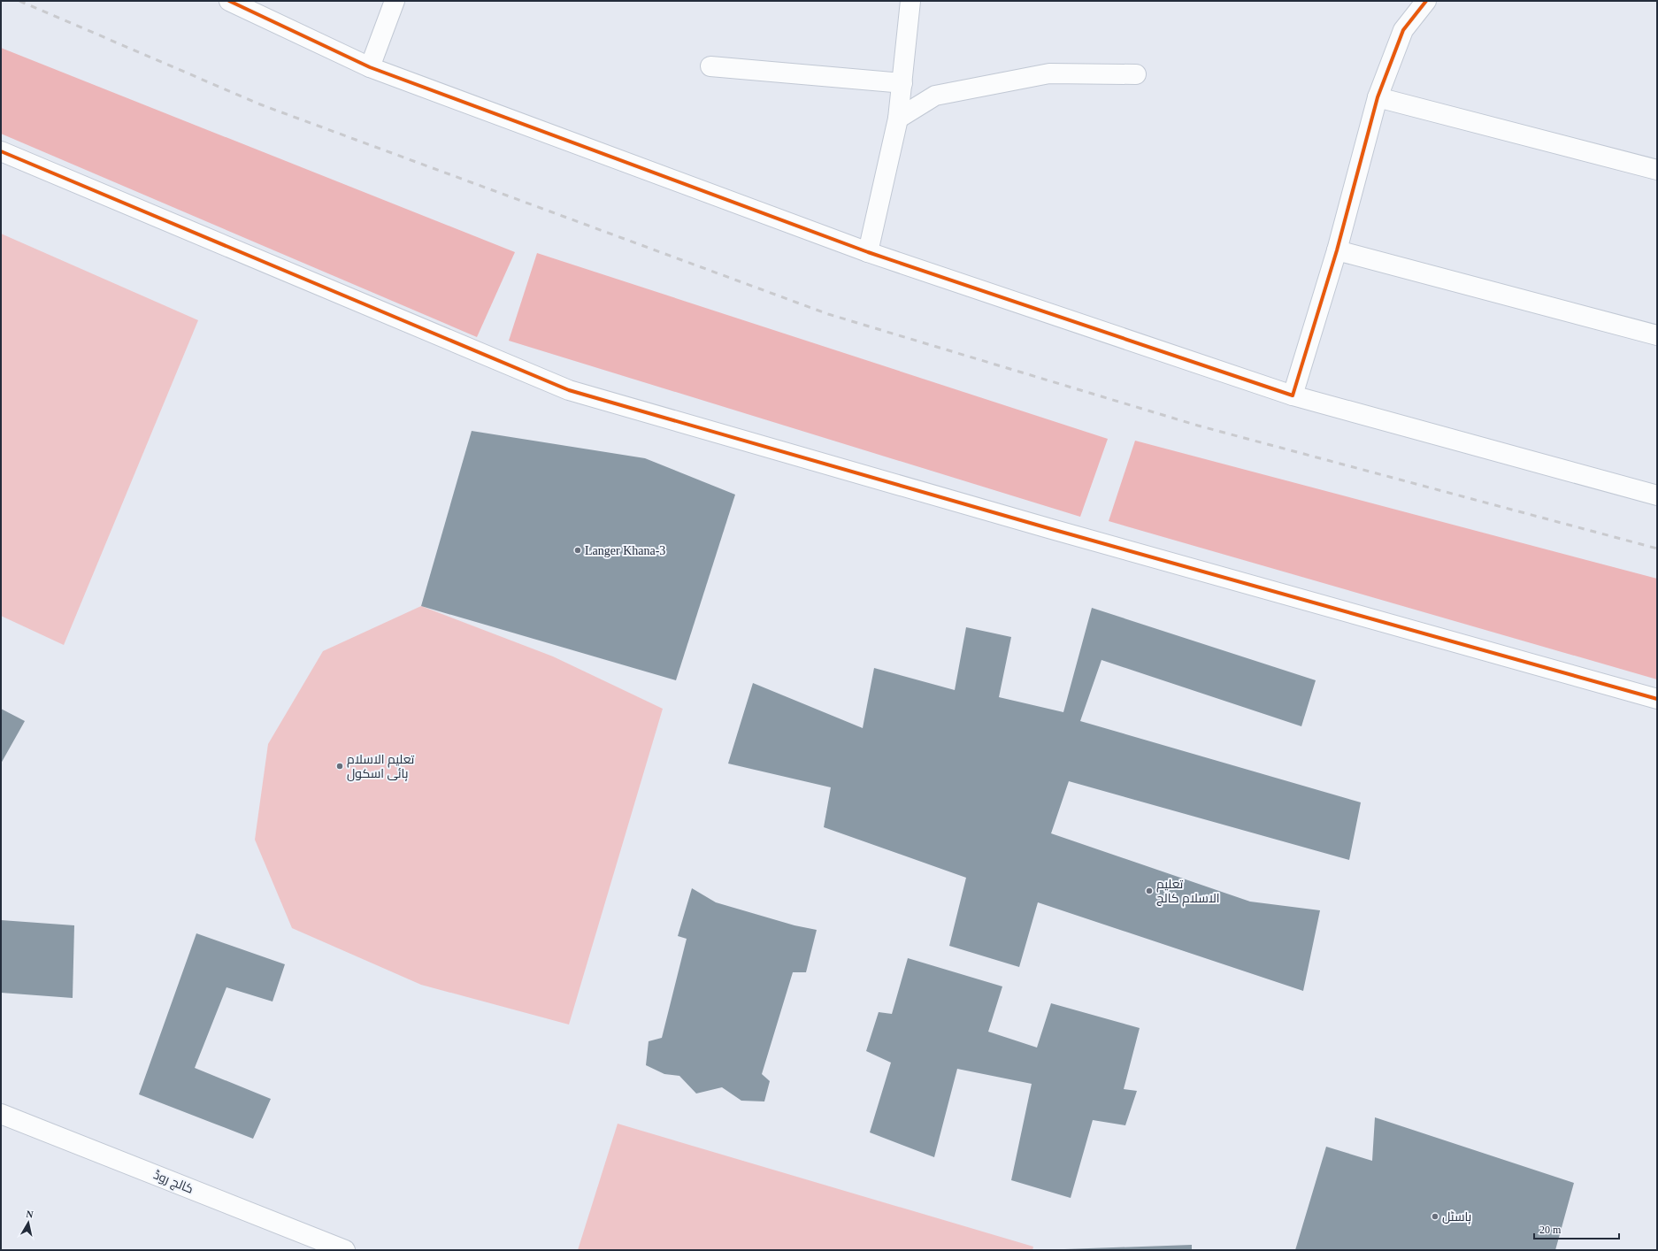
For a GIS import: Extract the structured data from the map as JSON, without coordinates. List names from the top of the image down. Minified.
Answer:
{"streets":{"street":["کالج روڈ"]},"places":["Langer Khana-3","تعلیم الاسلام ہائی اسکول","تعلیم الاسلام کالج","ہاسٹل"],"scale_bar":"20 m","north":"top"}
